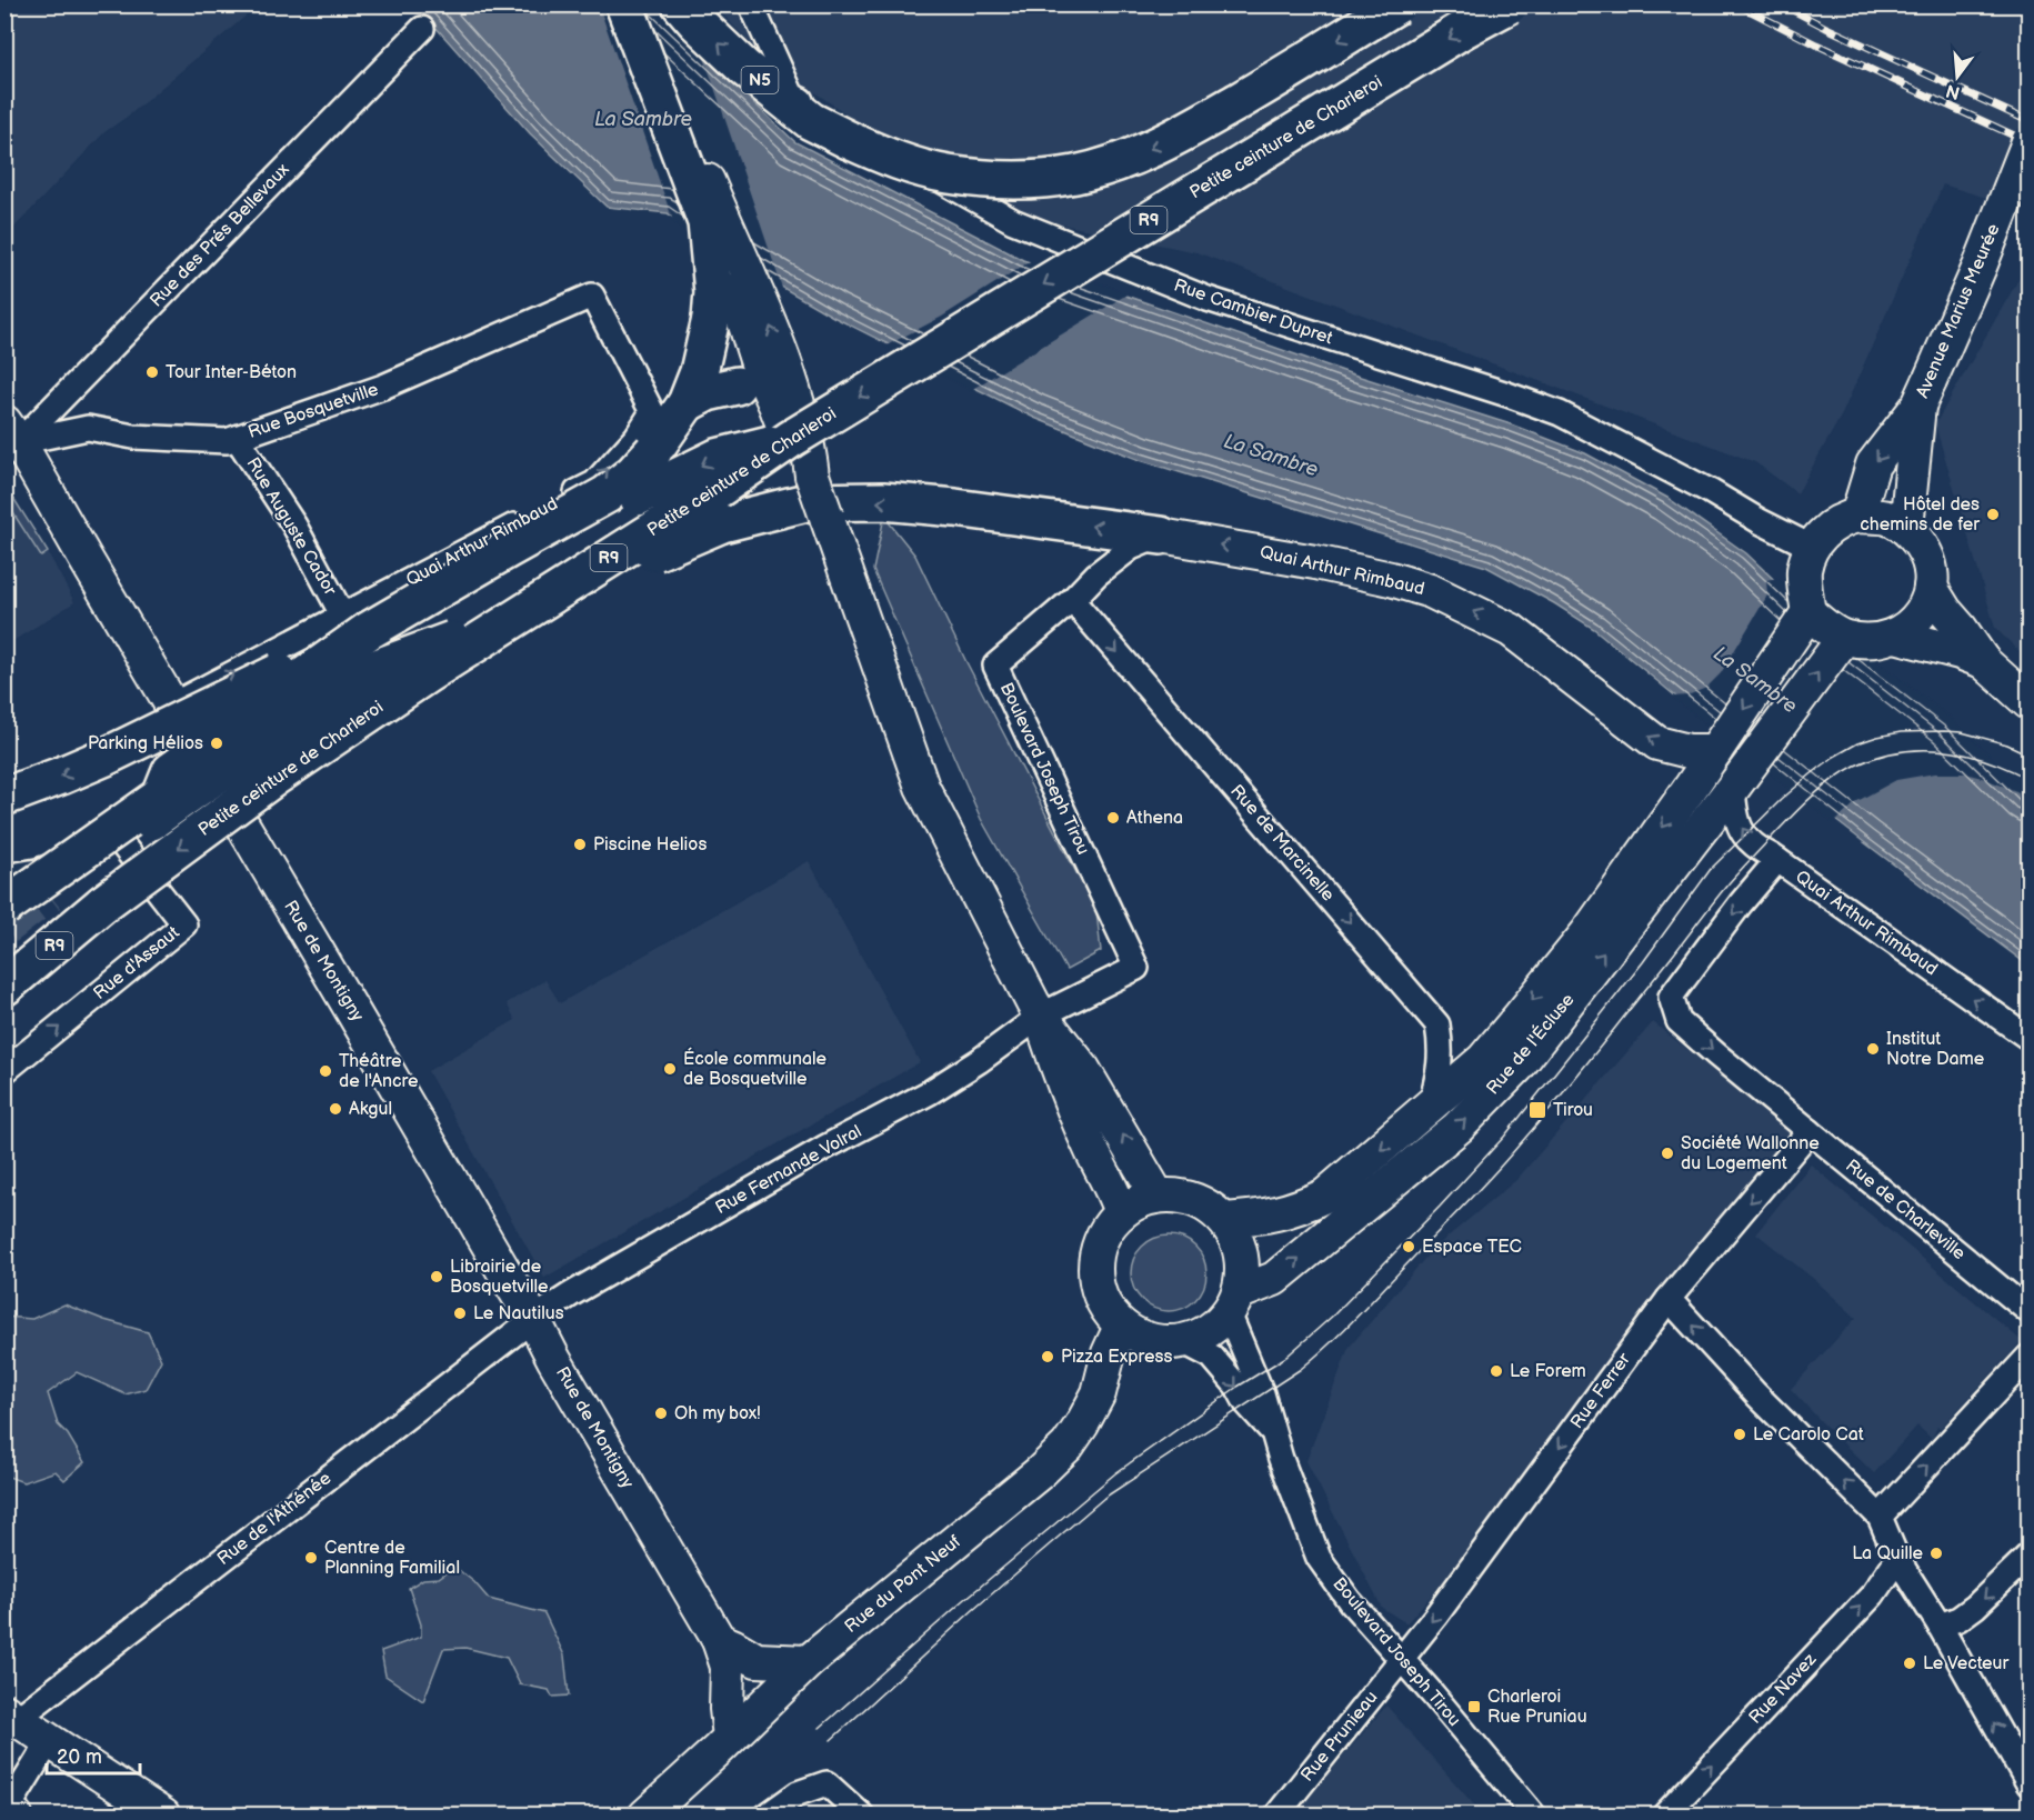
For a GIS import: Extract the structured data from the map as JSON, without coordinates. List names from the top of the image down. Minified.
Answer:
{"streets":{"main road":["N5","Petite ceinture de Charleroi","R9","Avenue Marius Meurée","Quai Arthur Rimbaud","Rue de Montigny","Rue de l'Écluse","Rue du Pont Neuf"],"street":["Rue des Prés Bellevaux","Rue Cambier Dupret","Rue Bosquetville","Rue Auguste Cador","Boulevard Joseph Tirou","Rue de Marcinelle","Rue d'Assaut","Rue Fernande Volral","Rue de Charleville","Rue Ferrer","Rue de l'Athénée","Rue Navez","Rue Prunieau"]},"crossings":[["Rue des Prés Bellevaux","Rue Bosquetville"],["Rue des Prés Bellevaux","Rue de Montigny"],["Avenue Marius Meurée","Rue Cambier Dupret"],["Avenue Marius Meurée","Rue de l'Écluse"],["Rue Cambier Dupret","Rue de l'Écluse"],["Rue Bosquetville","Rue Auguste Cador"],["Rue Bosquetville","Quai Arthur Rimbaud"],["Rue Bosquetville","Rue de Montigny"],["Rue Auguste Cador","Quai Arthur Rimbaud"],["Quai Arthur Rimbaud","Boulevard Joseph Tirou"],["Quai Arthur Rimbaud","Rue de Montigny"],["Quai Arthur Rimbaud","Rue de l'Écluse"],["Quai Arthur Rimbaud","Rue de Charleville"],["Boulevard Joseph Tirou","Rue de Marcinelle"],["Boulevard Joseph Tirou","Rue de l'Écluse"],["Boulevard Joseph Tirou","Rue Fernande Volral"],["Boulevard Joseph Tirou","Rue Ferrer"],["Boulevard Joseph Tirou","Rue du Pont Neuf"],["Boulevard Joseph Tirou","Rue Prunieau"],["Rue de Marcinelle","Rue de l'Écluse"],["Rue de Montigny","Rue Fernande Volral"],["Rue de Montigny","Rue de l'Athénée"],["Rue de Montigny","Rue du Pont Neuf"],["Rue de l'Écluse","Rue du Pont Neuf"],["Rue Fernande Volral","Rue de l'Athénée"],["Rue de Charleville","Rue Ferrer"],["Rue Ferrer","Rue Prunieau"]],"one_way":["Rue de Marcinelle","Rue Ferrer","Rue Navez"],"water":["La Sambre"],"places":{"other":["Tour Inter-Béton","Hôtel des chemins de fer","Parking Hélios","Athena","Piscine Helios","Institut Notre Dame","École communale de Bosquetville","Théâtre de l'Ancre","Akgul","Société Wallonne du Logement","Espace TEC","Librairie de Bosquetville","Le Nautilus","Pizza Express","Le Forem","Oh my box!","Le Carolo Cat","La Quille","Centre de Planning Familial","Le Vecteur"],"transit":["Tirou","Charleroi Rue Pruniau"]},"scale_bar":"20 m","north":"bottom"}
